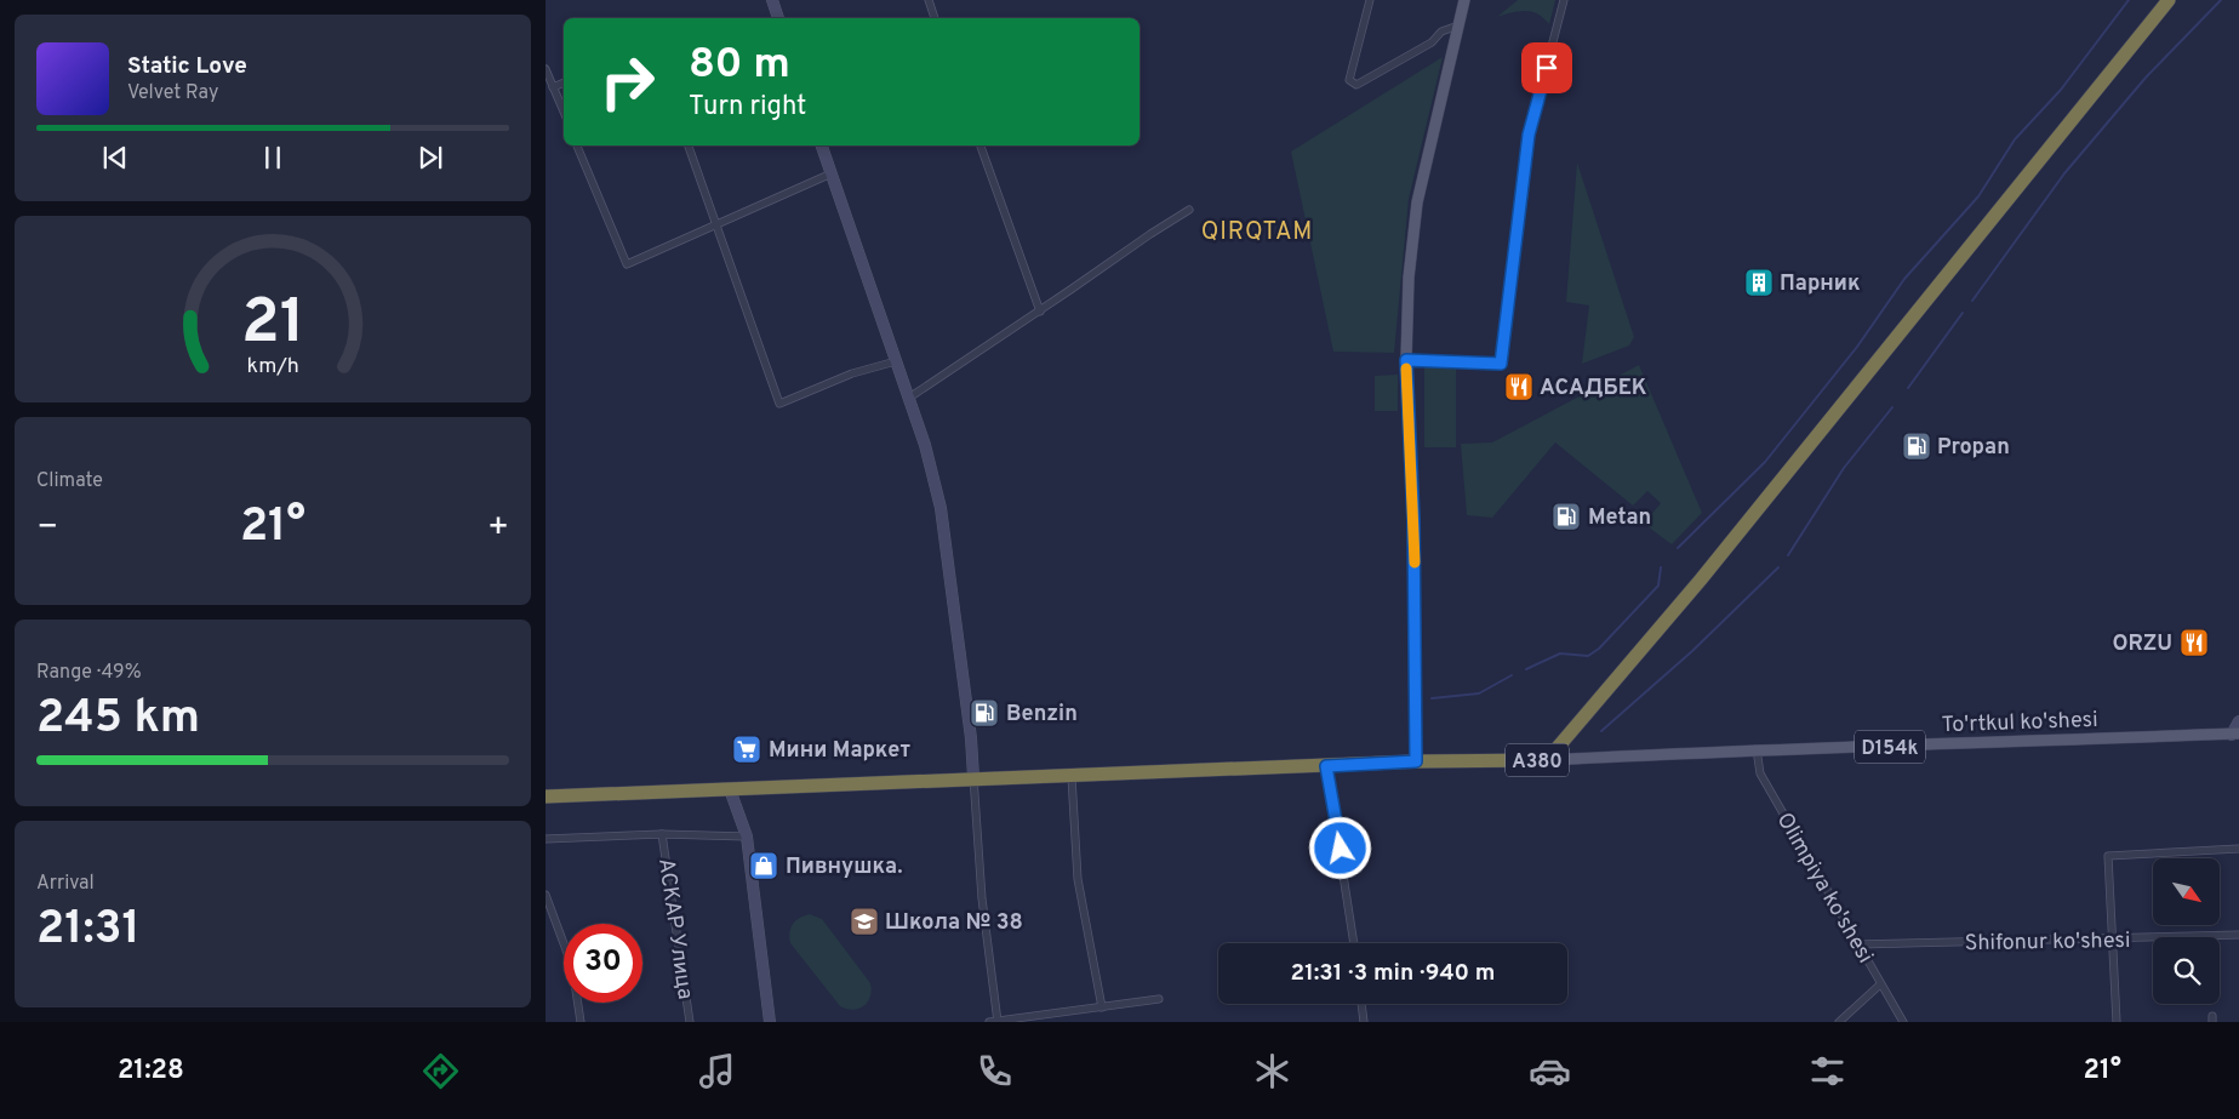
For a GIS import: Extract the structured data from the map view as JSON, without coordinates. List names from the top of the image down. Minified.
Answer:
{"streets":{"highway":["A380"],"main road":["To'rtkul ko'shesi","D154k"],"street":["Olimpiya ko'shesi","АСКАР Улица","Shifonur ko'shesi"]},"crossings":[["To'rtkul ko'shesi","A380"],["To'rtkul ko'shesi","Olimpiya ko'shesi"],["Olimpiya ko'shesi","Shifonur ko'shesi"]],"districts":["QIRQTAM"],"places":{"building":["Парник"],"restaurant":["АСАДБЕК","ORZU"],"fuel station":["Propan","Metan","Benzin"],"supermarket":["Мини Маркет"],"shop":["Пивнушка."],"school or university":["Школа № 38"]},"north":"bottom right","page":{"turn":["80 m","Turn right"],"song":["Static Love","Velvet Ray"],"tile":["Climate",["Range · 49%","245 km"],["Arrival","21:31"]],"heat":["−","21°","+"],"limit":"30","trip":"21:31 · 3 min · 940 m","tabs":["21:28","21°"],"gauge":["21","km/h"]}}
